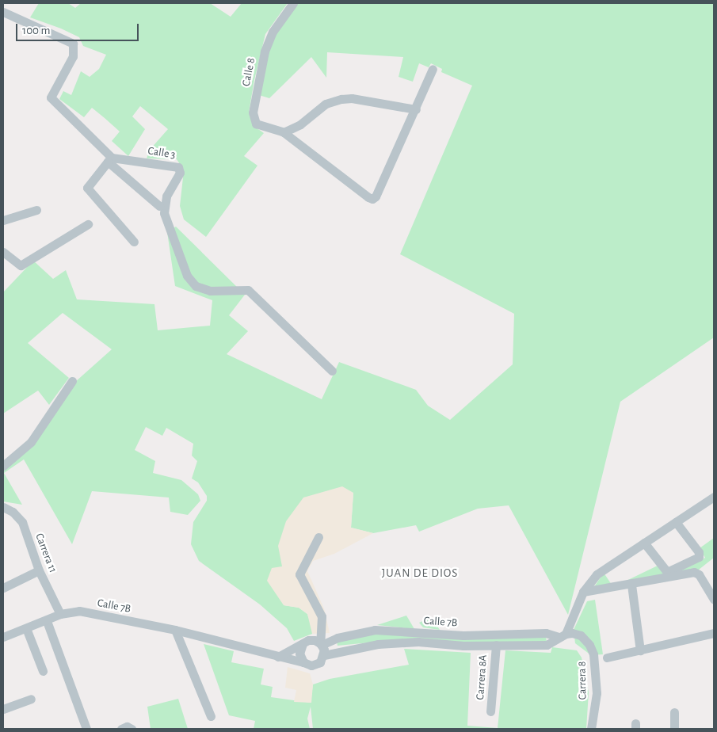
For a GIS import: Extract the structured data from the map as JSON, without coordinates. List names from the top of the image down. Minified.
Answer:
{"streets":{"street":["Calle 8","Calle 3","Carrera 11","Calle 7B","Carrera 8A","Carrera 8"]},"crossings":[["Carrera 11","Calle 7B"],["Calle 7B","Carrera 8A"],["Calle 7B","Carrera 8"]],"districts":["JUAN DE DIOS"],"scale_bar":"100 m"}
